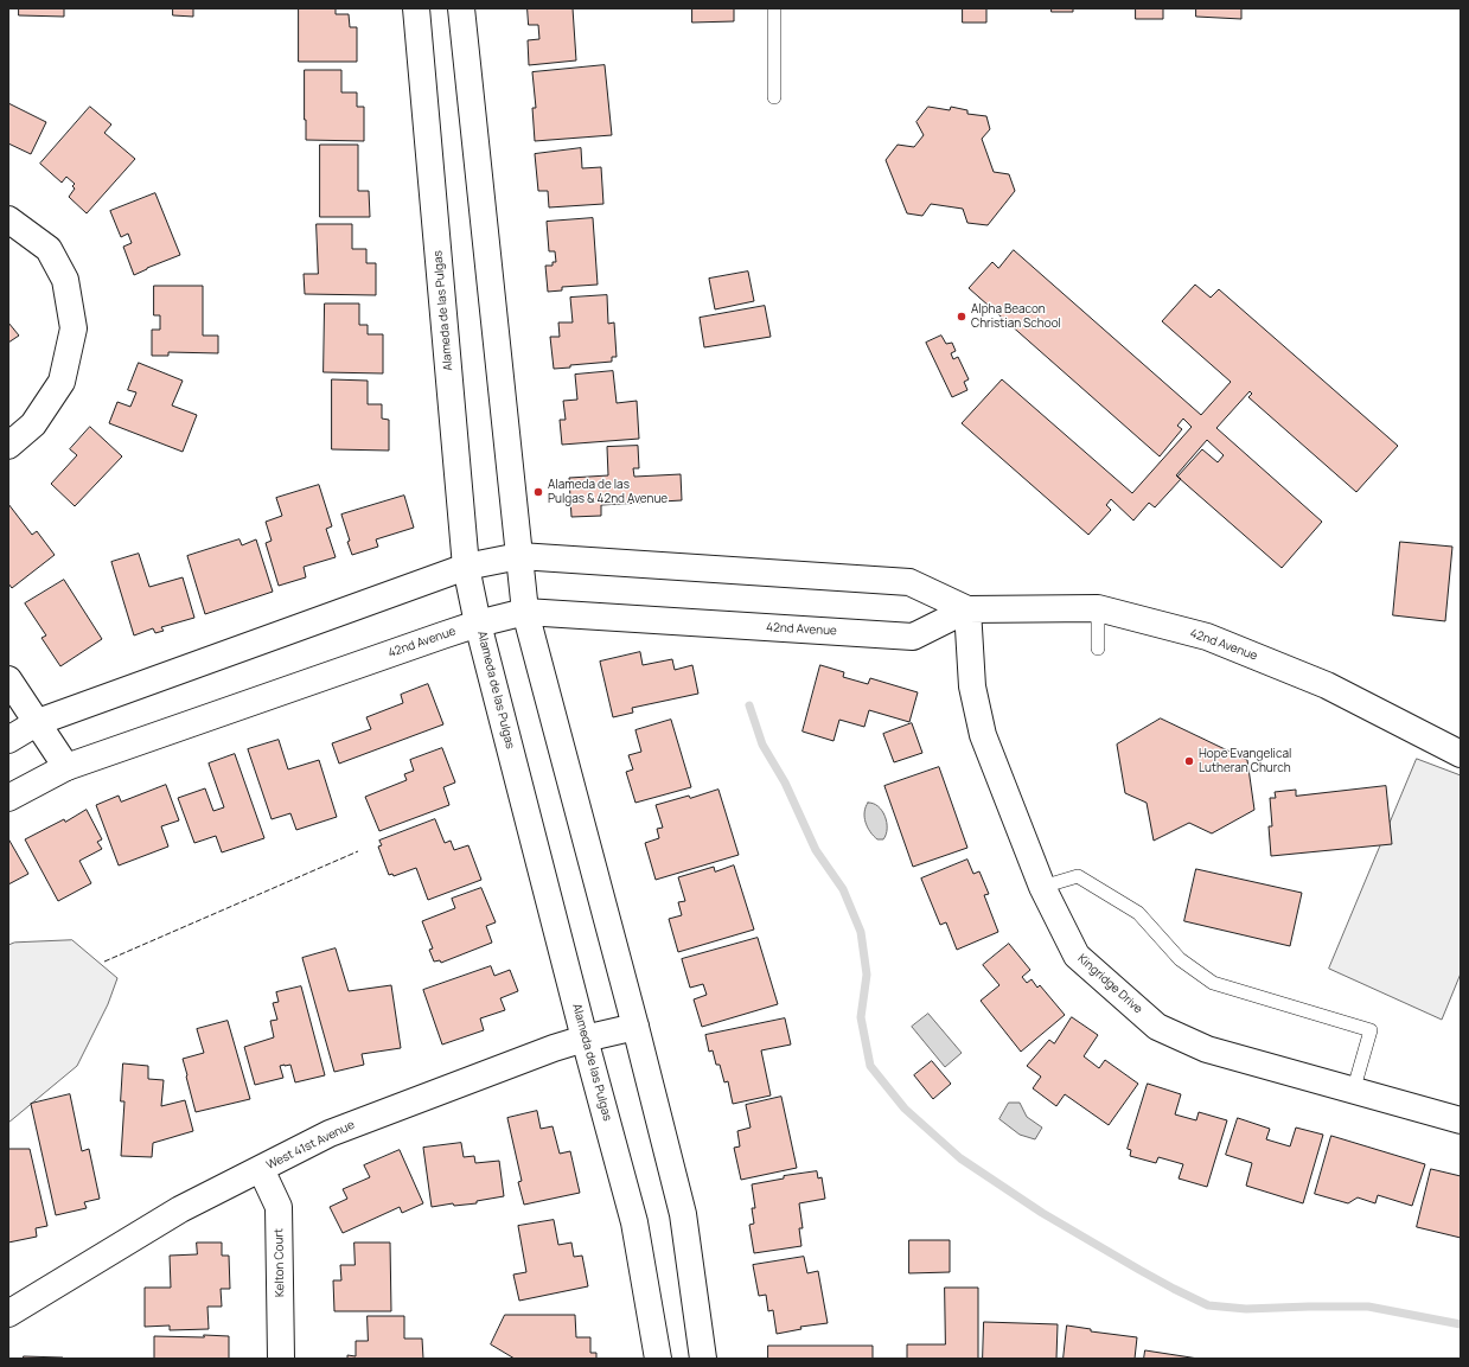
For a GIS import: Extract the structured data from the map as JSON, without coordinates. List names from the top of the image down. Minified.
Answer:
{"streets":{"street":["Alameda de las Pulgas","42nd Avenue","Kingridge Drive","West 41st Avenue","Kelton Court"]},"crossings":[["Alameda de las Pulgas","42nd Avenue"],["Alameda de las Pulgas","West 41st Avenue"],["42nd Avenue","Kingridge Drive"],["West 41st Avenue","Kelton Court"]],"places":["Alpha Beacon Christian School","Alameda de las Pulgas & 42nd Avenue","Hope Evangelical Lutheran Church"]}
